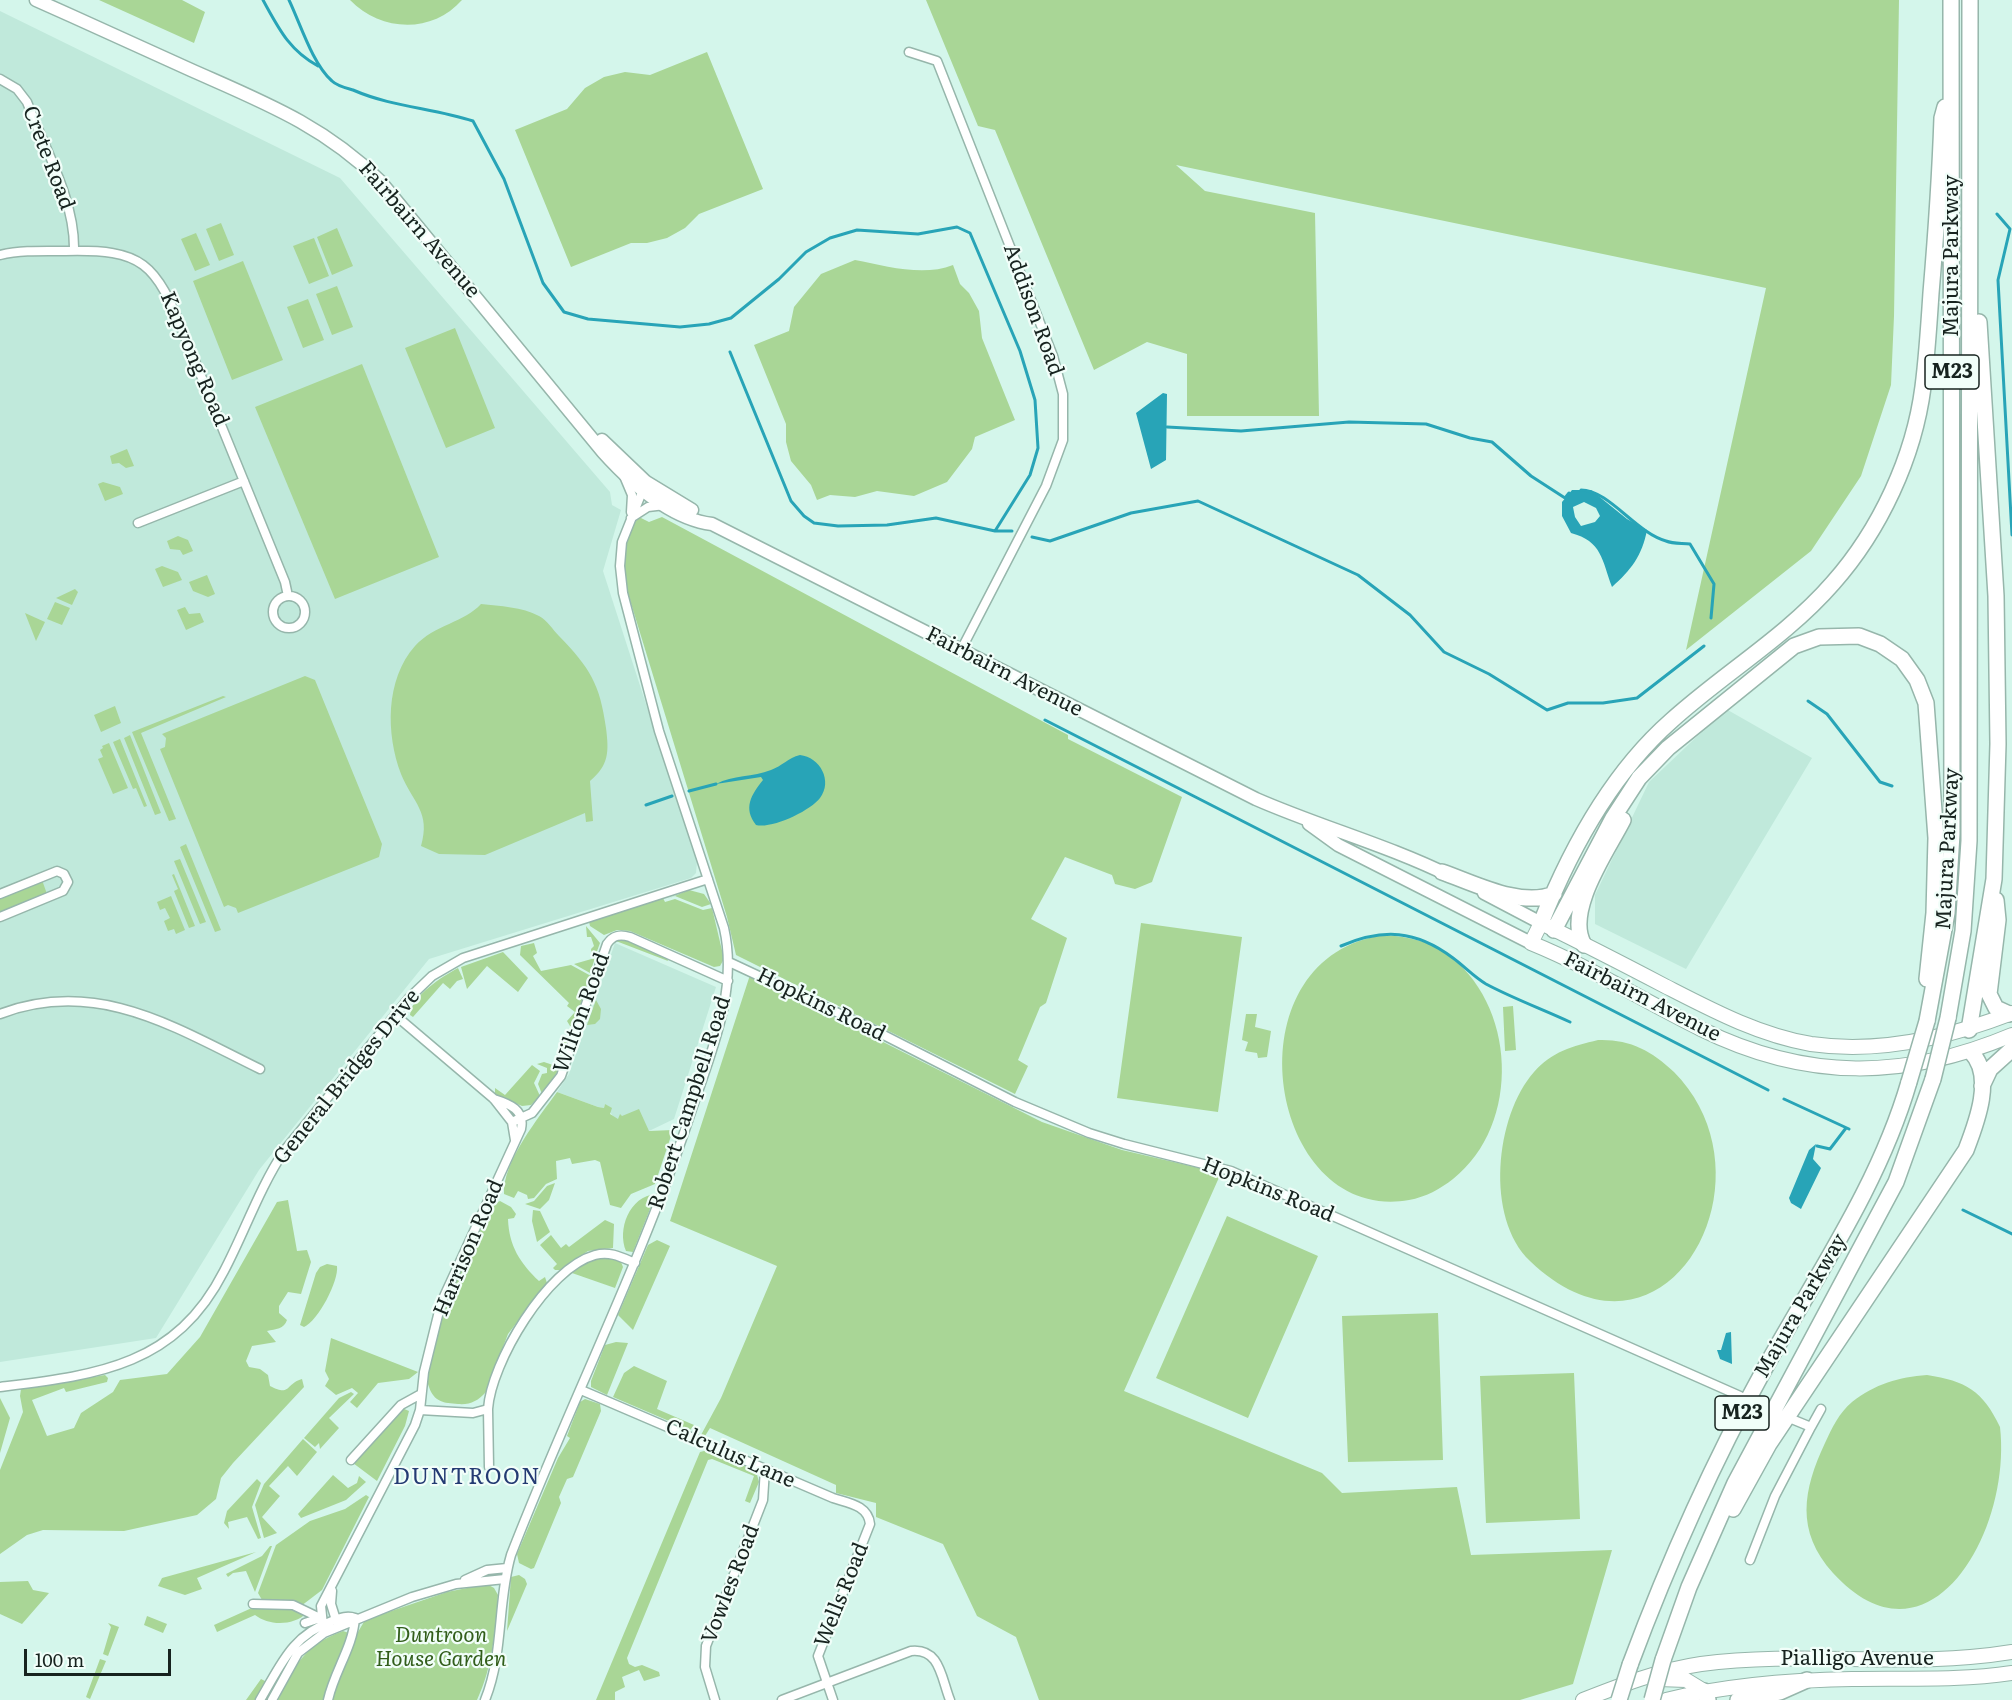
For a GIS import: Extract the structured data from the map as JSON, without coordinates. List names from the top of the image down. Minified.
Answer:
{"streets":{"highway":["Majura Parkway","M23"],"main road":["Fairbairn Avenue","Pialligo Avenue"],"street":["Crete Road","Addison Road","Kapyong Road","Hopkins Road","Wilton Road","General Bridges Drive","Robert Campbell Road","Harrison Road","Calculus Lane","Vowles Road","Wells Road"]},"crossings":[["Crete Road","Kapyong Road"],["Fairbairn Avenue","Addison Road"],["Fairbairn Avenue","Robert Campbell Road"],["Hopkins Road","Robert Campbell Road"],["Wilton Road","Robert Campbell Road"],["Wilton Road","Harrison Road"],["General Bridges Drive","Robert Campbell Road"],["Robert Campbell Road","Calculus Lane"],["Calculus Lane","Vowles Road"],["Calculus Lane","Wells Road"]],"districts":["DUNTROON"],"parks":["Duntroon House Garden"],"scale_bar":"100 m"}
